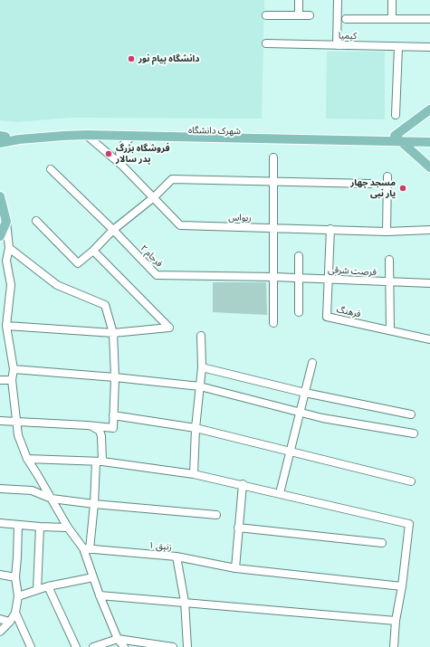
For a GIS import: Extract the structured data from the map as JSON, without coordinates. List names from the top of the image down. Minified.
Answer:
{"streets":{"main road":["شهرک دانشگاه"],"street":["کیمیا","ریواس","فرجام ۲","فرصت شرقی","فرهنگ","زنبق ۱"]},"crossings":[["ریواس","فرهنگ"],["فرجام ۲","فرصت شرقی"],["فرصت شرقی","فرهنگ"]],"places":["دانشگاه پیام نور","فروشگاه بزرگ پدر سالار","مسجد چهار یار نبی"]}
